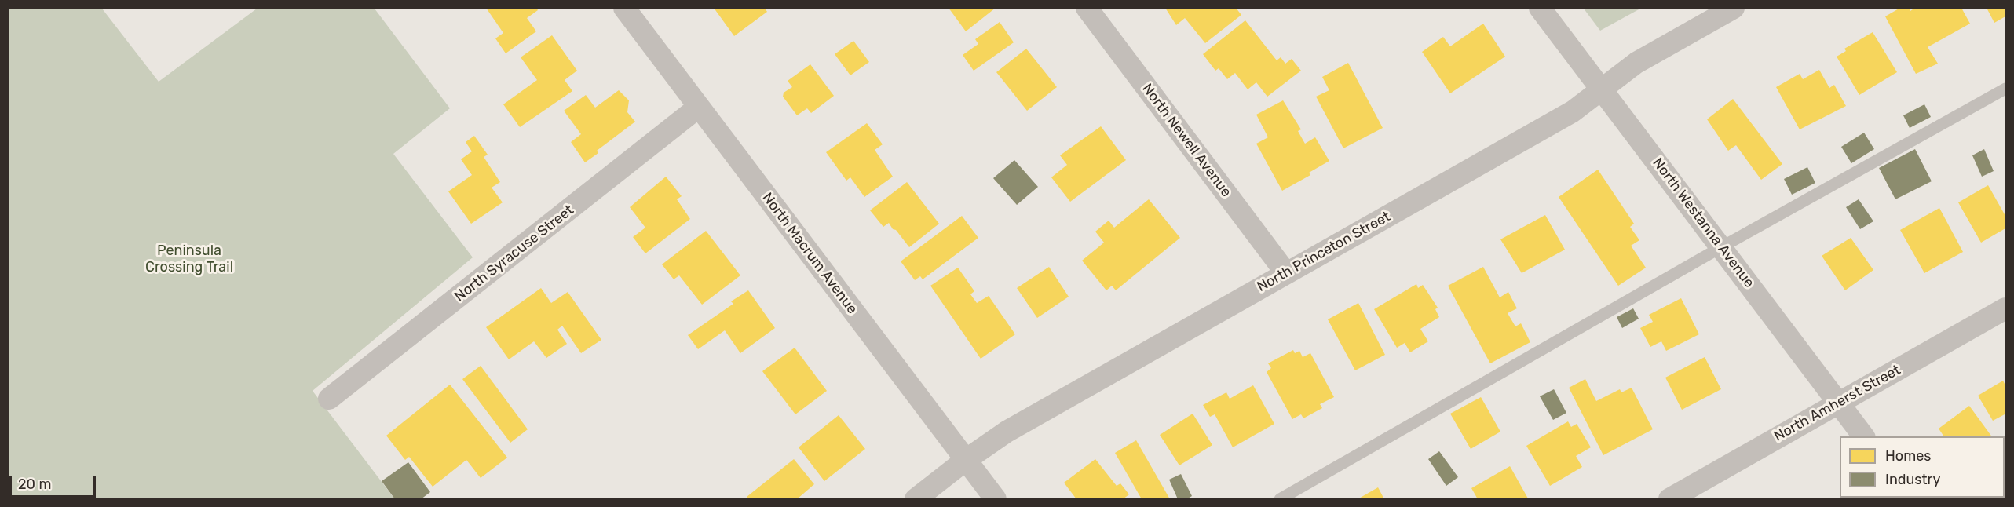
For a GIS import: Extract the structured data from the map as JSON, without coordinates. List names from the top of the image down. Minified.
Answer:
{"streets":{"street":["North Newell Avenue","North Westanna Avenue","North Princeton Street","North Syracuse Street","North Macrum Avenue","North Amherst Street"]},"crossings":[["North Newell Avenue","North Princeton Street"],["North Westanna Avenue","North Princeton Street"],["North Westanna Avenue","North Amherst Street"],["North Princeton Street","North Macrum Avenue"],["North Syracuse Street","North Macrum Avenue"]],"parks":["Peninsula Crossing Trail"],"legend":["Homes","Industry"],"scale_bar":"20 m"}
